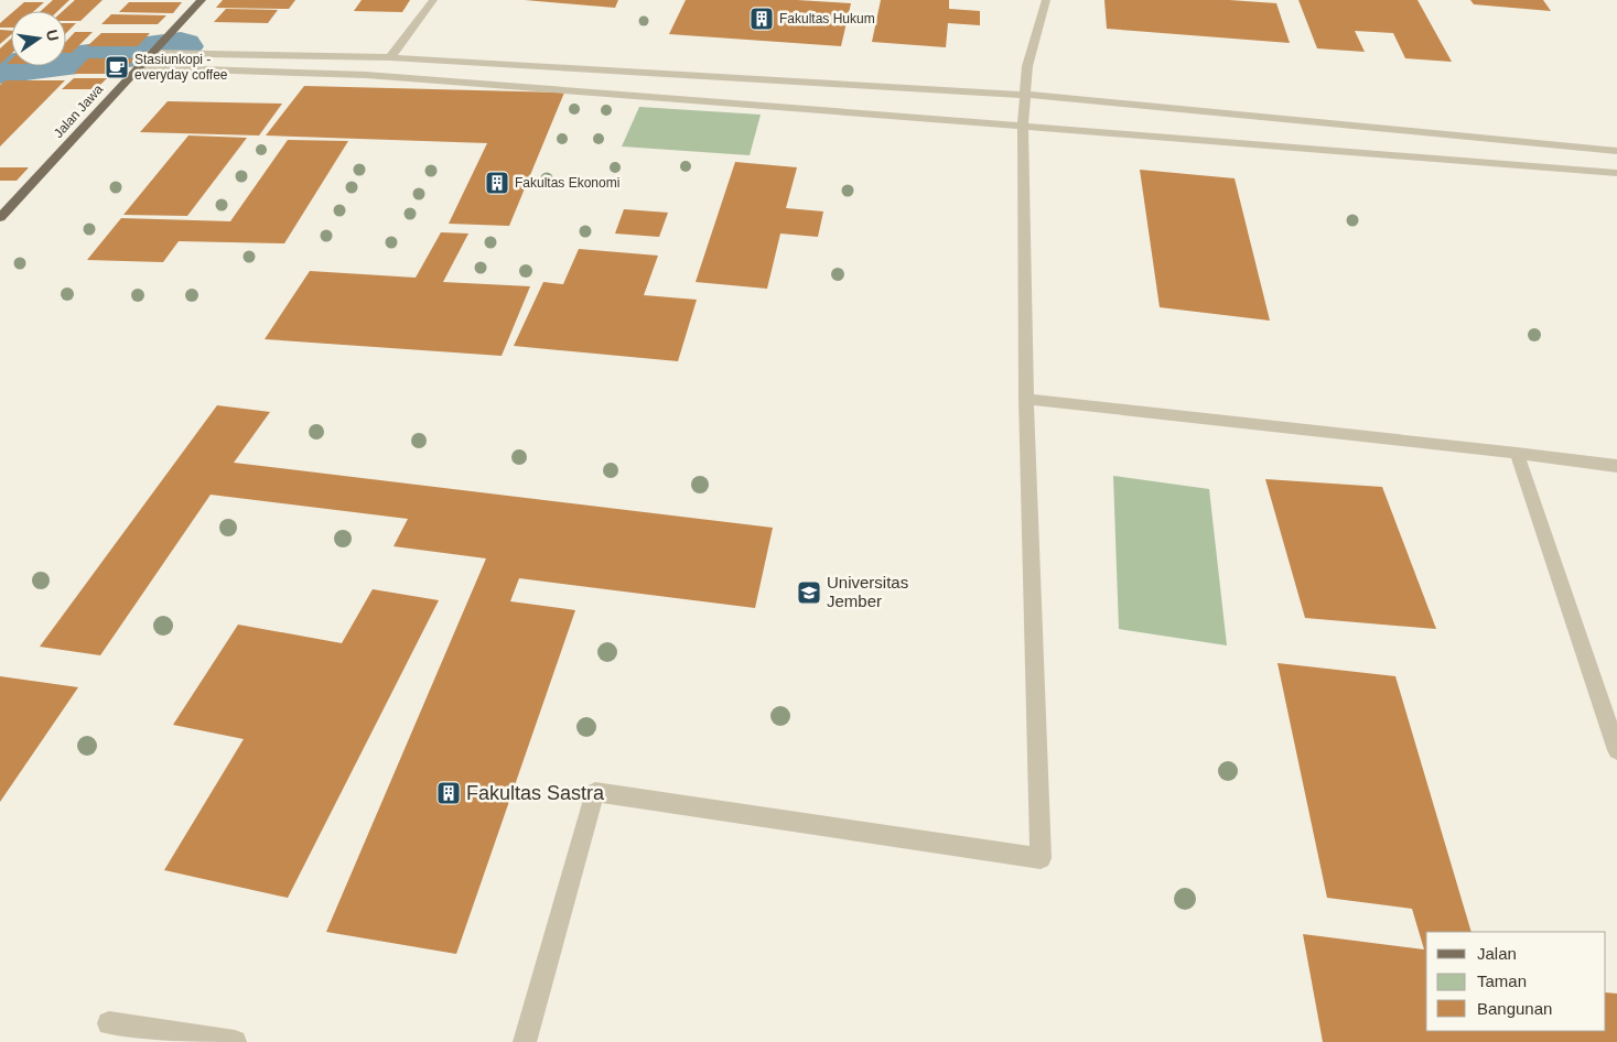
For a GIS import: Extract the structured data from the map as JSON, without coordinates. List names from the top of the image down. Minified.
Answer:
{"streets":{"main road":["Jalan Jawa"]},"places":{"building":["Fakultas Hukum","Fakultas Ekonomi","Fakultas Sastra"],"cafe":["Stasiunkopi - everyday coffee"],"school or university":["Universitas Jember"]},"legend":["Jalan","Taman","Bangunan"],"north":"right"}
